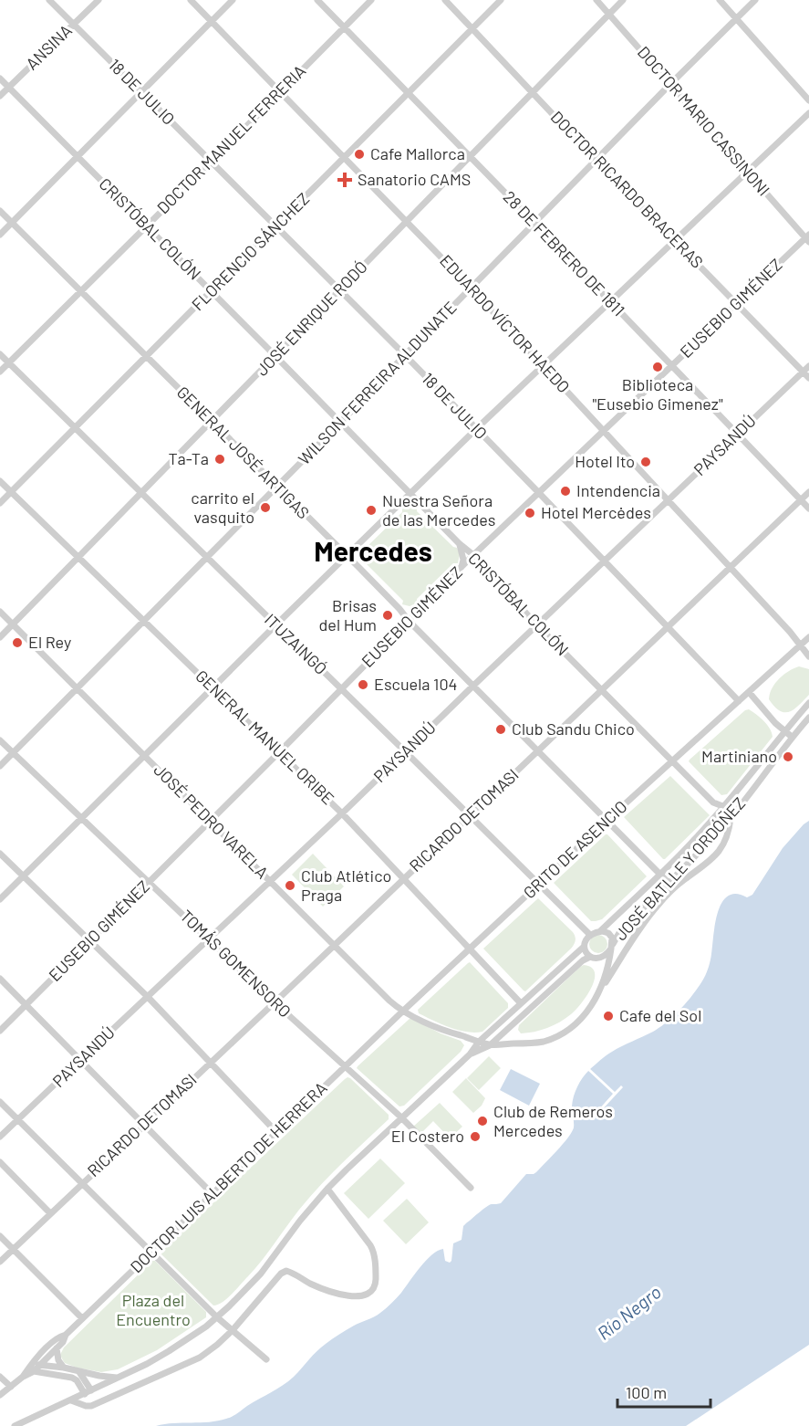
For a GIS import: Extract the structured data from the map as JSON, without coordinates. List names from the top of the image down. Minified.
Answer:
{"streets":{"street":["ANSINA","18 DE JULIO","DOCTOR MARIO CASSINONI","DOCTOR MANUEL FERRERIA","DOCTOR RICARDO BRACERAS","CRISTÓBAL COLÓN","FLORENCIO SÁNCHEZ","28 DE FEBRERO DE 1811","EUSEBIO GIMÉNEZ","JOSÉ ENRIQUE RODÓ","EDUARDO VÍCTOR HAEDO","WILSON FERREIRA ALDUNATE","PAYSANDÚ","GENERAL JOSÉ ARTIGAS","ITUZAINGÓ","GENERAL MANUEL ORIBE","RICARDO DETOMASI","JOSÉ PEDRO VARELA","GRITO DE ASENCIO","JOSÉ BATLLE Y ORDÓÑEZ","TOMÁS GOMENSORO","DOCTOR LUIS ALBERTO DE HERRERA"]},"crossings":[["ANSINA","18 DE JULIO"],["ANSINA","CRISTÓBAL COLÓN"],["18 DE JULIO","DOCTOR MANUEL FERRERIA"],["18 DE JULIO","FLORENCIO SÁNCHEZ"],["18 DE JULIO","EUSEBIO GIMÉNEZ"],["18 DE JULIO","JOSÉ ENRIQUE RODÓ"],["18 DE JULIO","WILSON FERREIRA ALDUNATE"],["18 DE JULIO","PAYSANDÚ"],["18 DE JULIO","RICARDO DETOMASI"],["18 DE JULIO","GRITO DE ASENCIO"],["DOCTOR MARIO CASSINONI","EUSEBIO GIMÉNEZ"],["DOCTOR MARIO CASSINONI","JOSÉ ENRIQUE RODÓ"],["DOCTOR MARIO CASSINONI","WILSON FERREIRA ALDUNATE"],["DOCTOR MANUEL FERRERIA","CRISTÓBAL COLÓN"],["DOCTOR MANUEL FERRERIA","28 DE FEBRERO DE 1811"],["DOCTOR MANUEL FERRERIA","EDUARDO VÍCTOR HAEDO"],["DOCTOR MANUEL FERRERIA","GENERAL JOSÉ ARTIGAS"],["DOCTOR MANUEL FERRERIA","ITUZAINGÓ"],["DOCTOR RICARDO BRACERAS","FLORENCIO SÁNCHEZ"],["DOCTOR RICARDO BRACERAS","EUSEBIO GIMÉNEZ"],["DOCTOR RICARDO BRACERAS","JOSÉ ENRIQUE RODÓ"],["DOCTOR RICARDO BRACERAS","WILSON FERREIRA ALDUNATE"],["DOCTOR RICARDO BRACERAS","PAYSANDÚ"],["CRISTÓBAL COLÓN","FLORENCIO SÁNCHEZ"],["CRISTÓBAL COLÓN","EUSEBIO GIMÉNEZ"],["CRISTÓBAL COLÓN","JOSÉ ENRIQUE RODÓ"],["CRISTÓBAL COLÓN","WILSON FERREIRA ALDUNATE"],["CRISTÓBAL COLÓN","PAYSANDÚ"],["CRISTÓBAL COLÓN","GENERAL JOSÉ ARTIGAS"],["CRISTÓBAL COLÓN","RICARDO DETOMASI"],["CRISTÓBAL COLÓN","GRITO DE ASENCIO"],["FLORENCIO SÁNCHEZ","28 DE FEBRERO DE 1811"],["FLORENCIO SÁNCHEZ","EDUARDO VÍCTOR HAEDO"],["FLORENCIO SÁNCHEZ","GENERAL JOSÉ ARTIGAS"],["FLORENCIO SÁNCHEZ","ITUZAINGÓ"],["FLORENCIO SÁNCHEZ","GENERAL MANUEL ORIBE"],["28 DE FEBRERO DE 1811","EUSEBIO GIMÉNEZ"],["28 DE FEBRERO DE 1811","JOSÉ ENRIQUE RODÓ"],["28 DE FEBRERO DE 1811","WILSON FERREIRA ALDUNATE"],["28 DE FEBRERO DE 1811","PAYSANDÚ"],["28 DE FEBRERO DE 1811","RICARDO DETOMASI"],["EUSEBIO GIMÉNEZ","EDUARDO VÍCTOR HAEDO"],["EUSEBIO GIMÉNEZ","GENERAL JOSÉ ARTIGAS"],["EUSEBIO GIMÉNEZ","ITUZAINGÓ"],["EUSEBIO GIMÉNEZ","GENERAL MANUEL ORIBE"],["EUSEBIO GIMÉNEZ","JOSÉ PEDRO VARELA"],["EUSEBIO GIMÉNEZ","TOMÁS GOMENSORO"],["JOSÉ ENRIQUE RODÓ","EDUARDO VÍCTOR HAEDO"],["JOSÉ ENRIQUE RODÓ","GENERAL JOSÉ ARTIGAS"],["JOSÉ ENRIQUE RODÓ","ITUZAINGÓ"],["JOSÉ ENRIQUE RODÓ","GENERAL MANUEL ORIBE"],["JOSÉ ENRIQUE RODÓ","JOSÉ PEDRO VARELA"],["EDUARDO VÍCTOR HAEDO","WILSON FERREIRA ALDUNATE"],["EDUARDO VÍCTOR HAEDO","PAYSANDÚ"],["EDUARDO VÍCTOR HAEDO","RICARDO DETOMASI"],["EDUARDO VÍCTOR HAEDO","GRITO DE ASENCIO"],["WILSON FERREIRA ALDUNATE","GENERAL JOSÉ ARTIGAS"],["WILSON FERREIRA ALDUNATE","ITUZAINGÓ"],["WILSON FERREIRA ALDUNATE","GENERAL MANUEL ORIBE"],["WILSON FERREIRA ALDUNATE","JOSÉ PEDRO VARELA"],["WILSON FERREIRA ALDUNATE","TOMÁS GOMENSORO"],["PAYSANDÚ","GENERAL JOSÉ ARTIGAS"],["PAYSANDÚ","ITUZAINGÓ"],["PAYSANDÚ","GENERAL MANUEL ORIBE"],["PAYSANDÚ","JOSÉ PEDRO VARELA"],["PAYSANDÚ","TOMÁS GOMENSORO"],["GENERAL JOSÉ ARTIGAS","RICARDO DETOMASI"],["GENERAL JOSÉ ARTIGAS","GRITO DE ASENCIO"],["GENERAL JOSÉ ARTIGAS","JOSÉ BATLLE Y ORDÓÑEZ"],["ITUZAINGÓ","RICARDO DETOMASI"],["ITUZAINGÓ","GRITO DE ASENCIO"],["ITUZAINGÓ","JOSÉ BATLLE Y ORDÓÑEZ"],["GENERAL MANUEL ORIBE","RICARDO DETOMASI"],["GENERAL MANUEL ORIBE","GRITO DE ASENCIO"],["RICARDO DETOMASI","JOSÉ PEDRO VARELA"],["RICARDO DETOMASI","TOMÁS GOMENSORO"],["JOSÉ PEDRO VARELA","GRITO DE ASENCIO"],["GRITO DE ASENCIO","TOMÁS GOMENSORO"],["GRITO DE ASENCIO","DOCTOR LUIS ALBERTO DE HERRERA"],["TOMÁS GOMENSORO","DOCTOR LUIS ALBERTO DE HERRERA"]],"districts":["Mercedes"],"water":["Río Negro"],"parks":["Plaza del Encuentro"],"places":{"other":["Cafe Mallorca","Biblioteca \"Eusebio Gimenez\"","Ta-Ta","Hotel Ito","Intendencia","carrito el vasquito","Nuestra Señora de las Mercedes","Hotel Mercėdes","Brisas del Hum","El Rey","Escuela 104","Club Sandu Chico","Martiniano","Club Atlético Praga","Cafe del Sol","Club de Remeros Mercedes","El Costero"],"health":["Sanatorio CAMS"]},"scale_bar":"100 m"}
